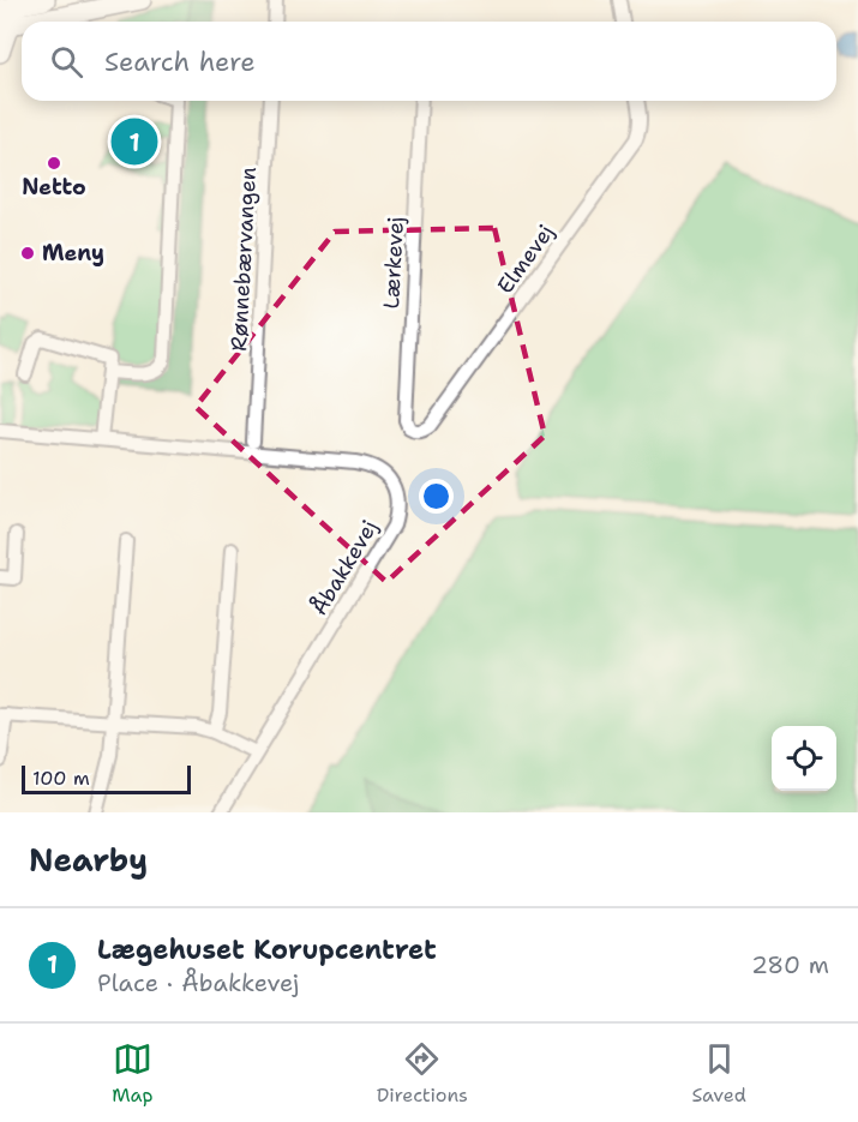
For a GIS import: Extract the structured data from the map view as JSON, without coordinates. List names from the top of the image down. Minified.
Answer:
{"streets":{"street":["Rønnebærvangen","Elmevej","Lærkevej","Åbakkevej"]},"crossings":[["Elmevej","Lærkevej"]],"places":["Netto","Meny"],"scale_bar":"100 m","page":{"search":"Search here","pins":"1","scale":"100 m","heading":"Nearby","list":[{"mark":"1","name":"Lægehuset Korupcentret","note":"Place · Åbakkevej","value":"280 m"}],"nav":["Map","Directions","Saved"]}}
